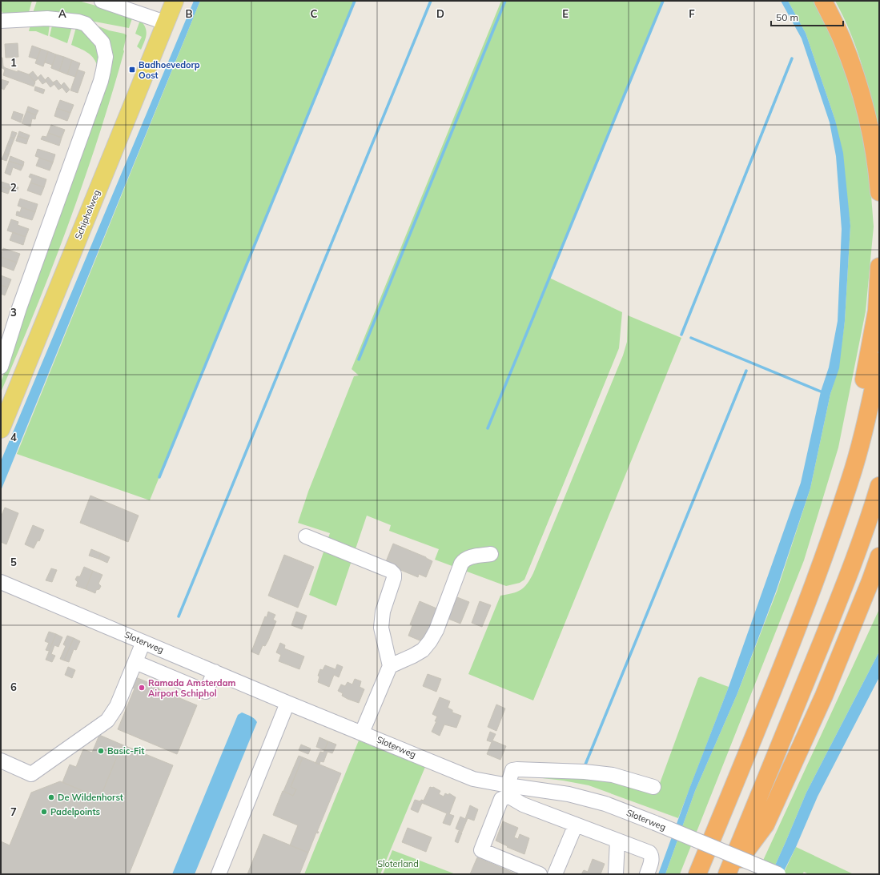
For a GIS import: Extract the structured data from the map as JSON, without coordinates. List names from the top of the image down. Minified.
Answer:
{"streets":{"main road":["Schipholweg"],"street":["Sloterweg"]},"parks":["Sloterland"],"places":{"transit":["Badhoevedorp Oost"],"other":["Ramada Amsterdam Airport Schiphol","Basic-Fit","De Wildenhorst","Padelpoints"]},"scale_bar":"50 m","grid":{"columns":["A","B","C","D","E","F"],"rows":["1","2","3","4","5","6","7"]}}
